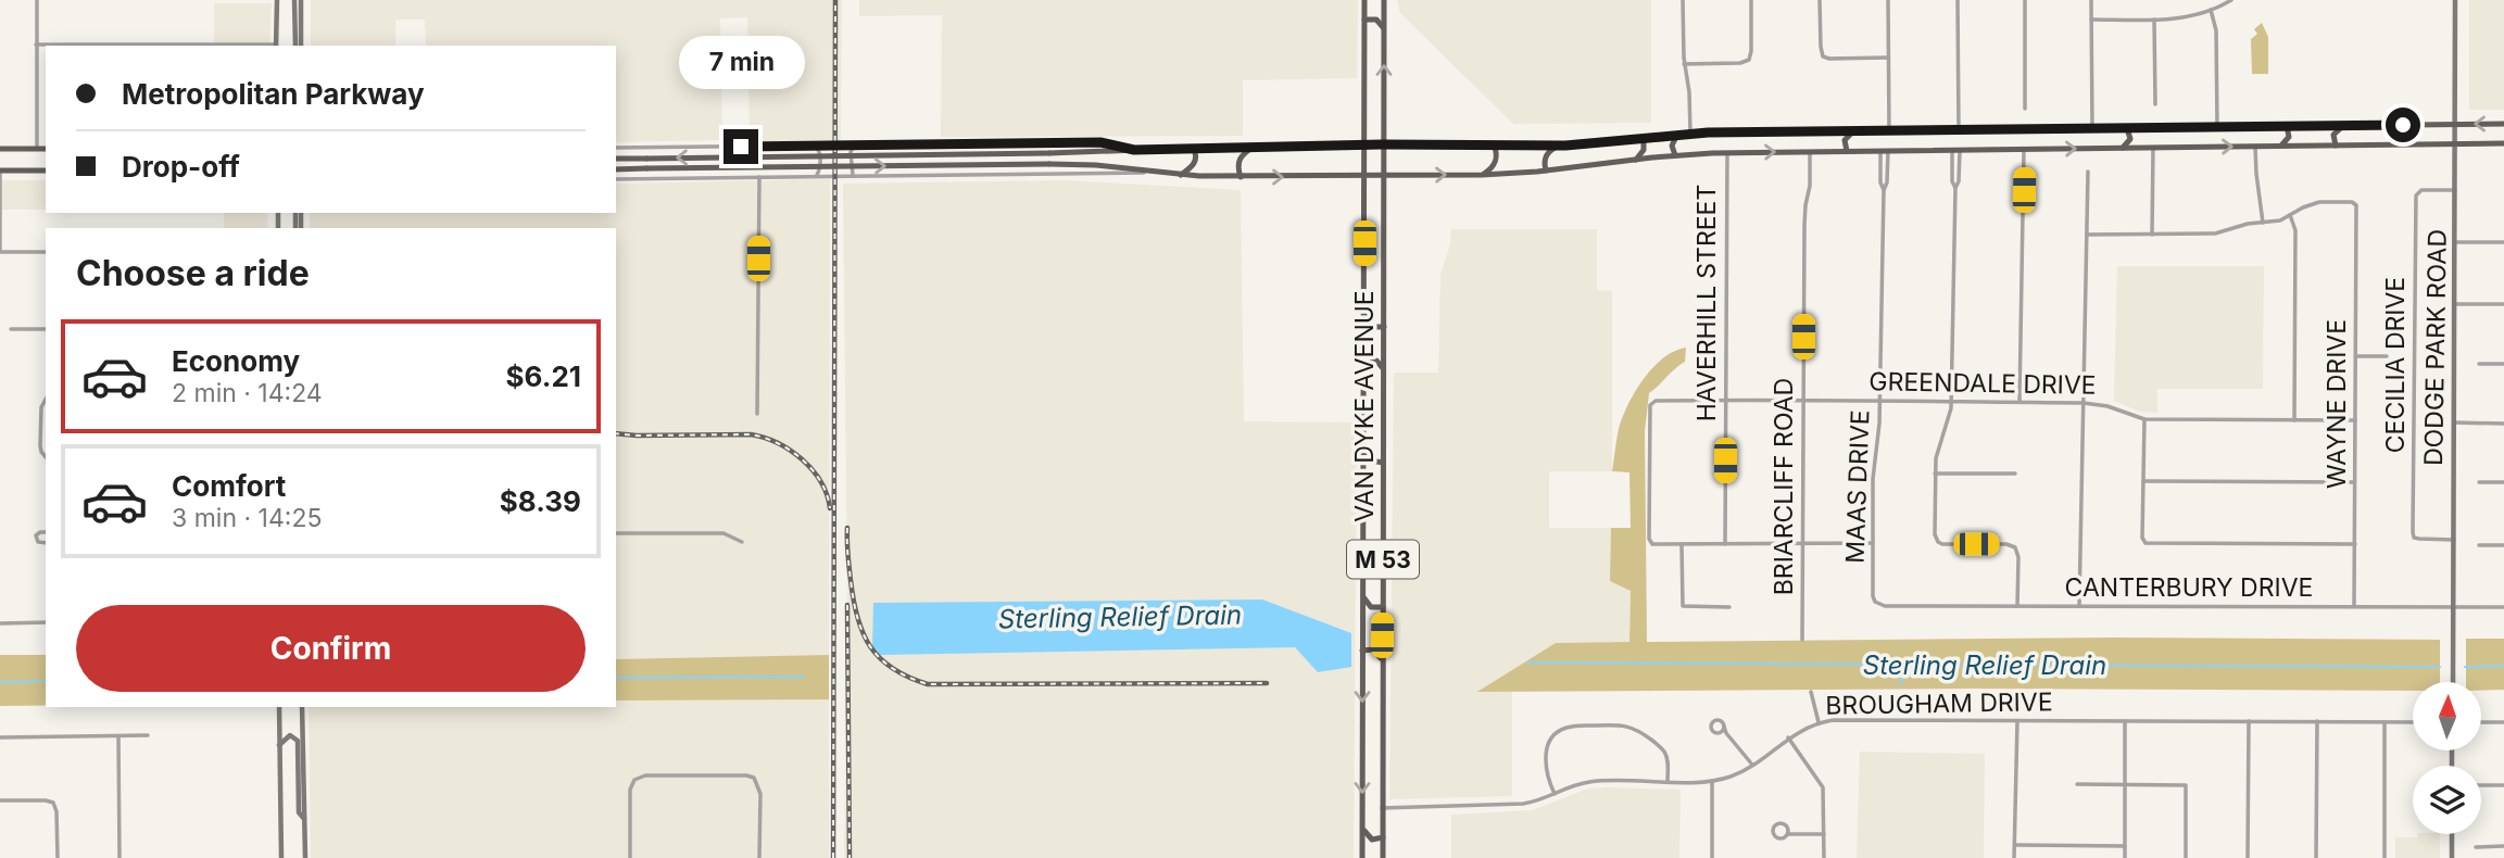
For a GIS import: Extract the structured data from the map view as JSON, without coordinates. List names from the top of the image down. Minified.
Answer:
{"streets":{"main road":["VAN DYKE AVENUE","M 53"],"street":["HAVERHILL STREET","DODGE PARK ROAD","CECILIA DRIVE","GREENDALE DRIVE","WAYNE DRIVE","BRIARCLIFF ROAD","MAAS DRIVE","CANTERBURY DRIVE","BROUGHAM DRIVE"]},"crossings":[["HAVERHILL STREET","GREENDALE DRIVE"],["DODGE PARK ROAD","CECILIA DRIVE"],["DODGE PARK ROAD","CANTERBURY DRIVE"],["GREENDALE DRIVE","WAYNE DRIVE"],["GREENDALE DRIVE","BRIARCLIFF ROAD"],["GREENDALE DRIVE","MAAS DRIVE"],["WAYNE DRIVE","CANTERBURY DRIVE"],["VAN DYKE AVENUE","BROUGHAM DRIVE"],["MAAS DRIVE","CANTERBURY DRIVE"]],"water":["Sterling Relief Drain"],"north":"top","page":{"bubble":"7 min","banner":["Metropolitan Parkway","Drop-off"],"heading":"Choose a ride","list":[{"name":"Economy","note":"2 min · 14:24","value":"$6.21"},{"name":"Comfort","note":"3 min · 14:25","value":"$8.39"}],"buttons":"Confirm"}}
